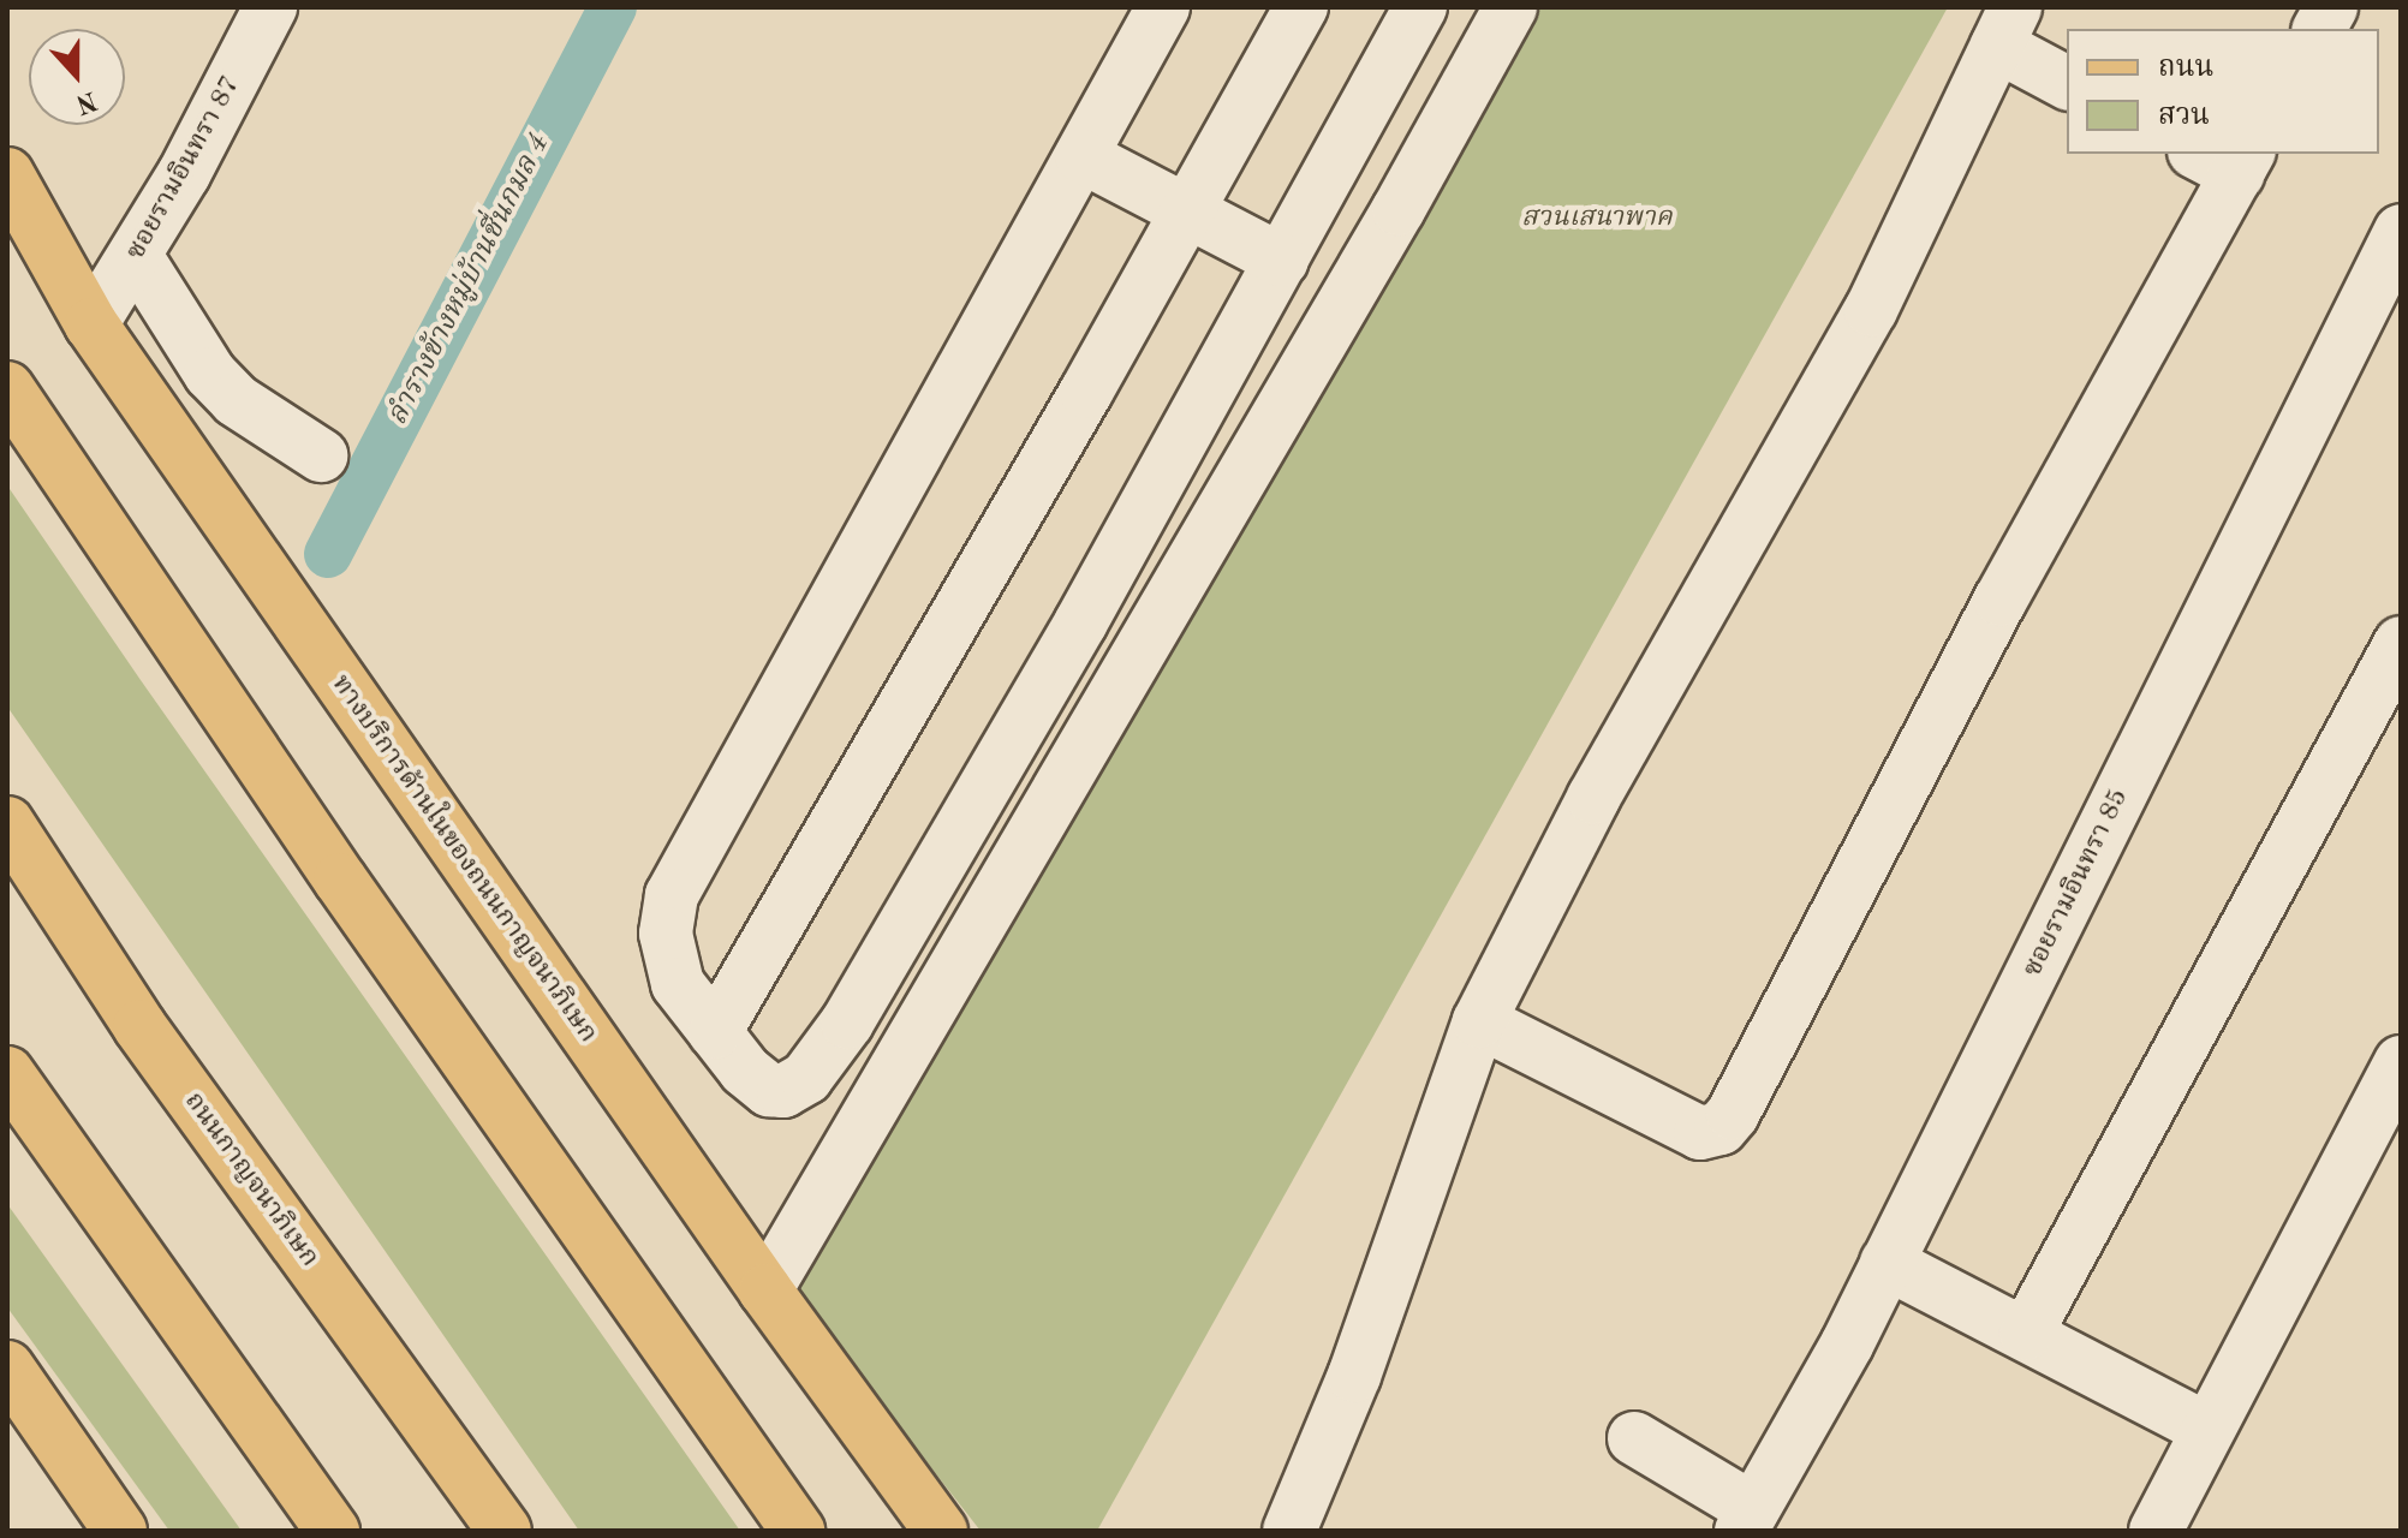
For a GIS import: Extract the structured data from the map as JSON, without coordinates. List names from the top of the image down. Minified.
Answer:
{"streets":{"main road":["ทางบริการด้านในของถนนกาญจนาภิเษก","ถนนกาญจนาภิเษก"],"street":["ซอยรามอินทรา 87","ซอยรามอินทรา 85"]},"crossings":[["ซอยรามอินทรา 87","ทางบริการด้านในของถนนกาญจนาภิเษก"]],"water":["ลำรางข้างหมู่บ้านชื่นกมล 4"],"parks":["สวนเสนาพาค"],"legend":["ถนน","สวน"],"north":"bottom"}
